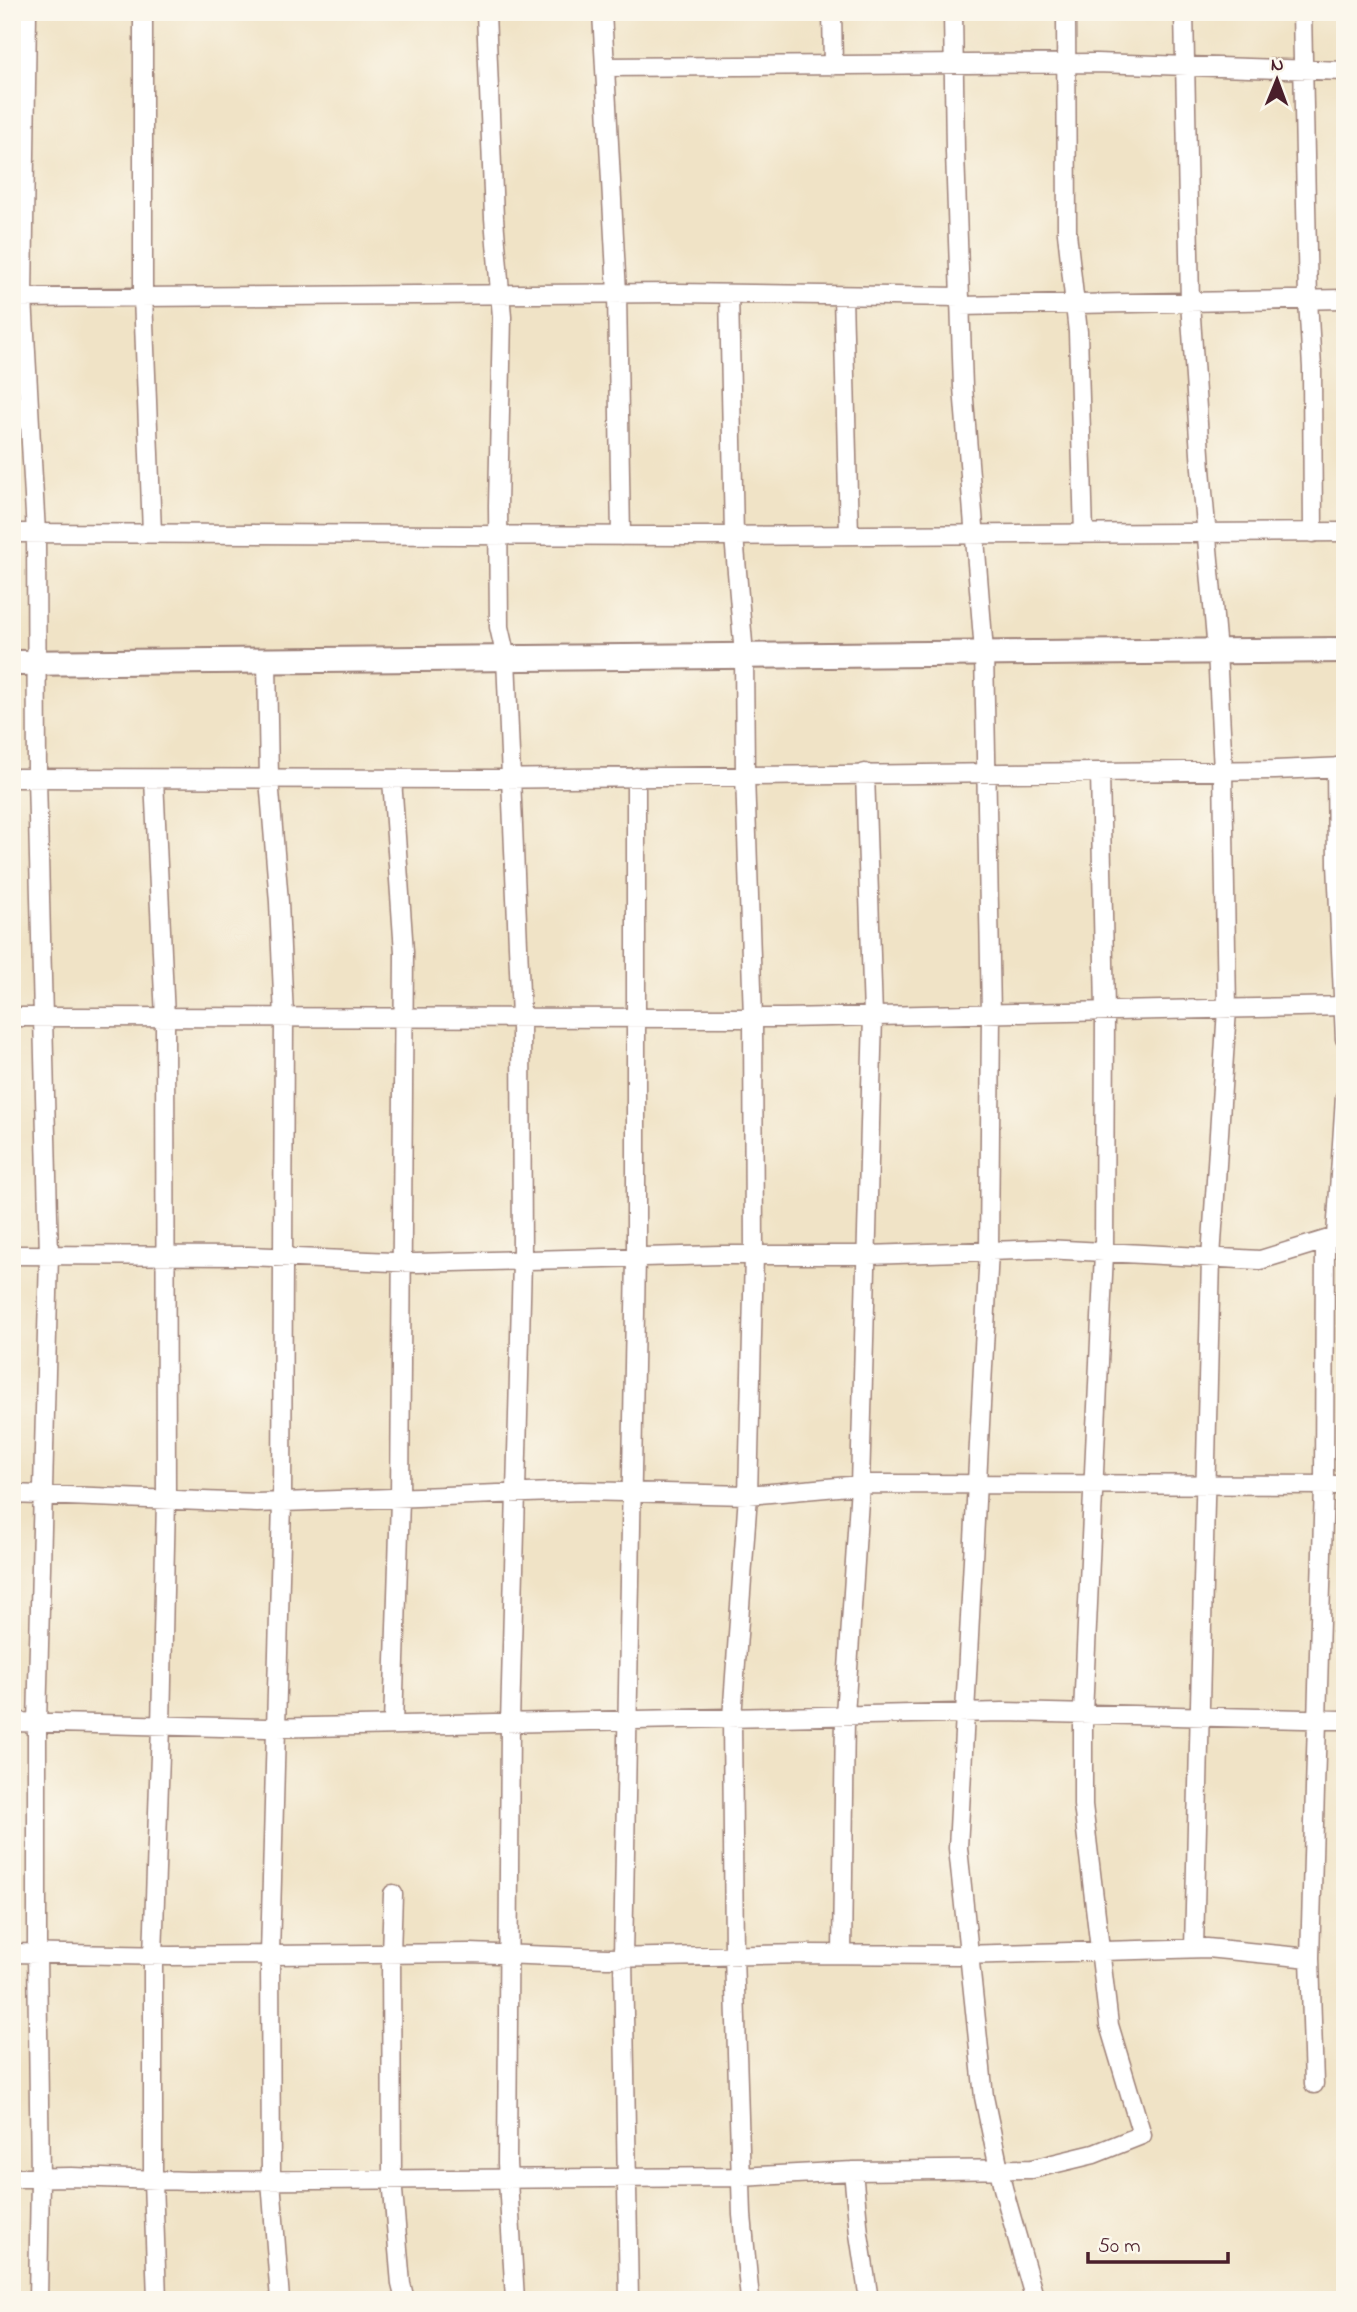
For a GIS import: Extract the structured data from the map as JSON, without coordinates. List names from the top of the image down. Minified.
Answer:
{"scale_bar":"50 m","north":"top"}
